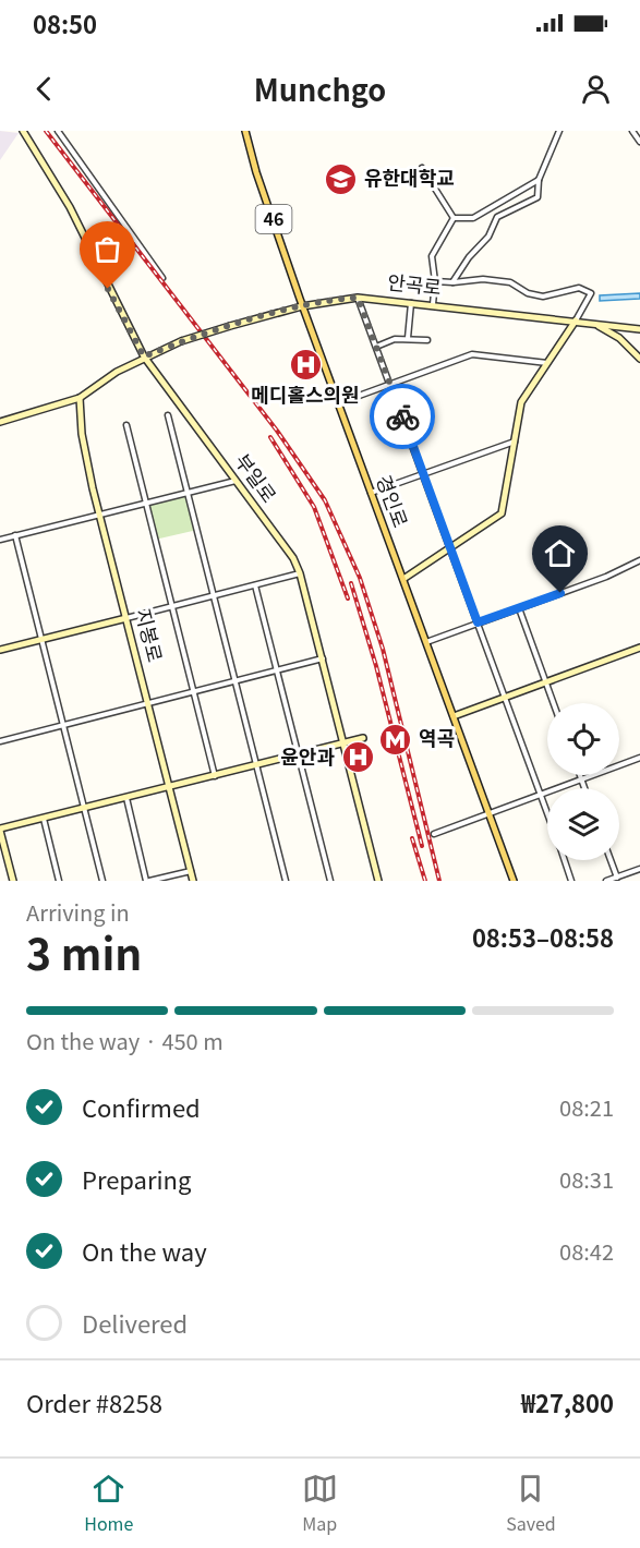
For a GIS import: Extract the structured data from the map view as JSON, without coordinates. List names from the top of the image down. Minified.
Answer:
{"streets":{"main road":["46","경인로"],"street":["안곡로","부일로","지봉로"]},"crossings":[["안곡로","부일로"],["안곡로","경인로"],["안곡로","지봉로"]],"places":{"school or university":["유한대학교"],"hospital":["메디홀스의원","윤안과"],"metro station":["역곡"]},"page":{"status":"08:50","header":"Munchgo","heading":["3 min","Arriving in","08:53–08:58"],"panel":["Order #8258","₩27,800"],"bar":"On the way · 450 m","list":[["Confirmed","08:21"],["Preparing","08:31"],["On the way","08:42"],"Delivered"],"tabs":["Home","Map","Saved"]}}
